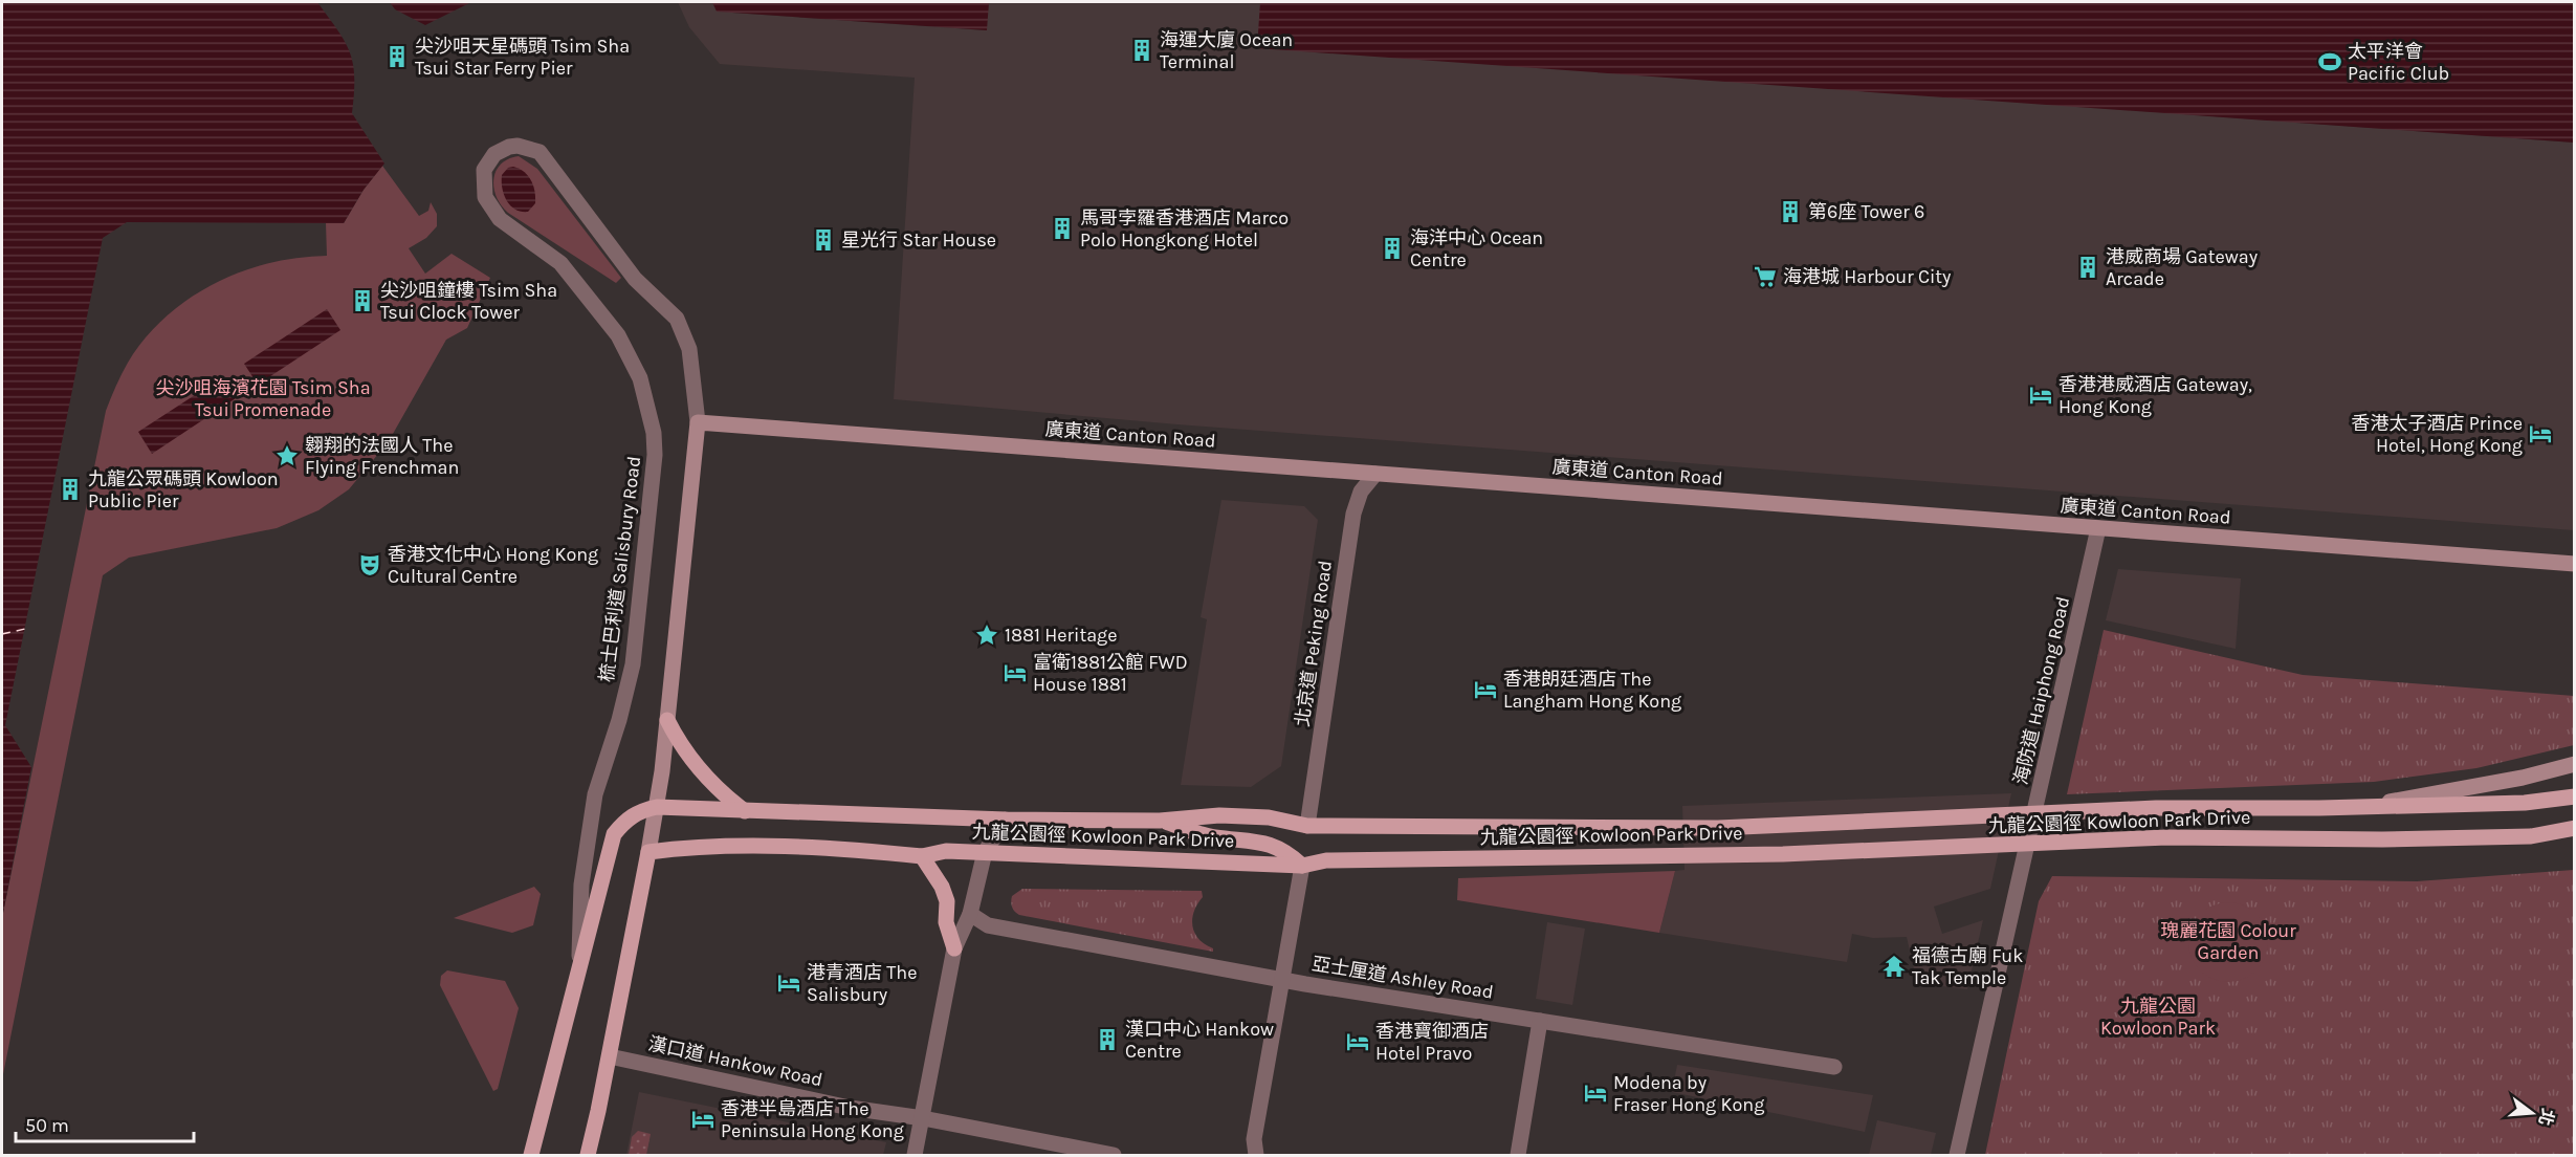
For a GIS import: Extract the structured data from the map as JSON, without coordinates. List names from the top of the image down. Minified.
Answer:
{"streets":{"main road":["廣東道 Canton Road","梳士巴利道 Salisbury Road","九龍公園徑 Kowloon Park Drive"],"street":["北京道 Peking Road","海防道 Haiphong Road","亞士厘道 Ashley Road","漢口道 Hankow Road"]},"crossings":[["廣東道 Canton Road","梳士巴利道 Salisbury Road"],["廣東道 Canton Road","北京道 Peking Road"],["廣東道 Canton Road","海防道 Haiphong Road"],["梳士巴利道 Salisbury Road","九龍公園徑 Kowloon Park Drive"],["梳士巴利道 Salisbury Road","漢口道 Hankow Road"],["北京道 Peking Road","九龍公園徑 Kowloon Park Drive"]],"parks":["尖沙咀海濱花園 Tsim Sha Tsui Promenade","瑰麗花園 Colour Garden","九龍公園 Kowloon Park"],"places":{"building":["海運大廈 Ocean Terminal","尖沙咀天星碼頭 Tsim Sha Tsui Star Ferry Pier","第6座 Tower 6","馬哥孛羅香港酒店 Marco Polo Hongkong Hotel","星光行 Star House","海洋中心 Ocean Centre","港威商場 Gateway Arcade","尖沙咀鐘樓 Tsim Sha Tsui Clock Tower","九龍公眾碼頭 Kowloon Public Pier","漢口中心 Hankow Centre"],"sports":["太平洋會 Pacific Club"],"supermarket":["海港城 Harbour City"],"hotel":["香港港威酒店 Gateway, Hong Kong","香港太子酒店 Prince Hotel, Hong Kong","富衛1881公館 FWD House 1881","香港朗廷酒店 The Langham Hong Kong","港青酒店 The Salisbury","香港寶御酒店 Hotel Pravo","Modena by Fraser Hong Kong","香港半島酒店 The Peninsula Hong Kong"],"place":["翱翔的法國人 The Flying Frenchman","1881 Heritage"],"theatre":["香港文化中心 Hong Kong Cultural Centre"],"temple":["福德古廟 Fuk Tak Temple"]},"scale_bar":"50 m","north":"right"}
